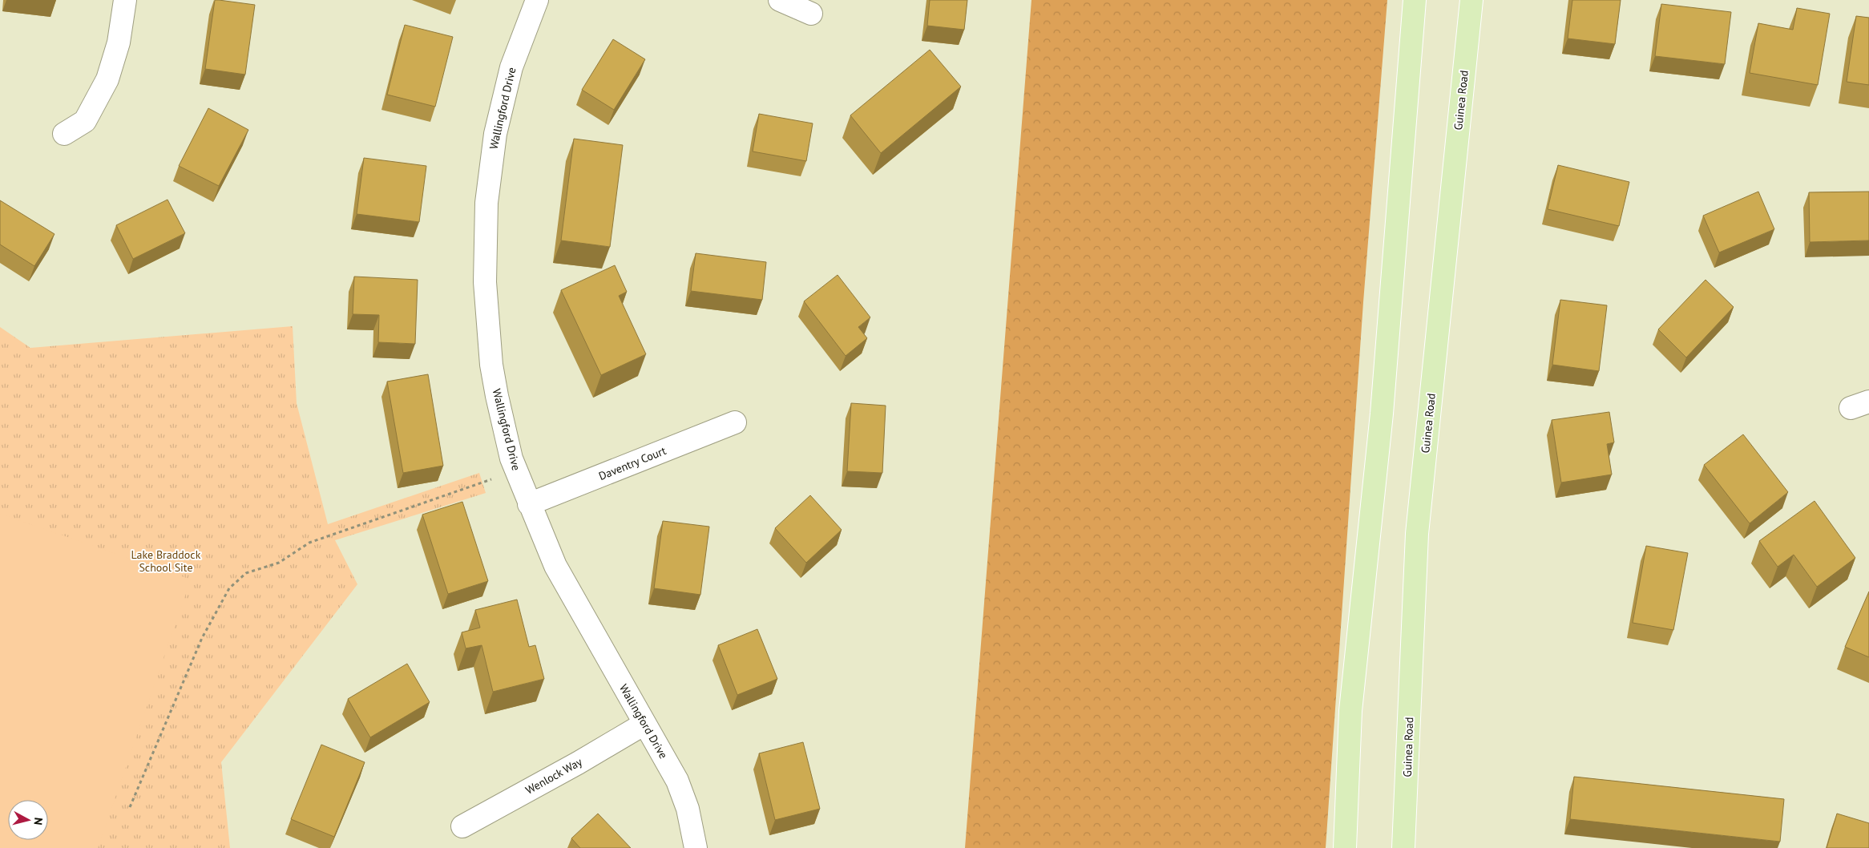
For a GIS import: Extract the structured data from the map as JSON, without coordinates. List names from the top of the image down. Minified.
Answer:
{"streets":{"main road":["Guinea Road"],"street":["Wallingford Drive","Daventry Court","Wenlock Way"]},"crossings":[["Wallingford Drive","Daventry Court"],["Wallingford Drive","Wenlock Way"]],"parks":["Lake Braddock School Site"],"north":"right"}
